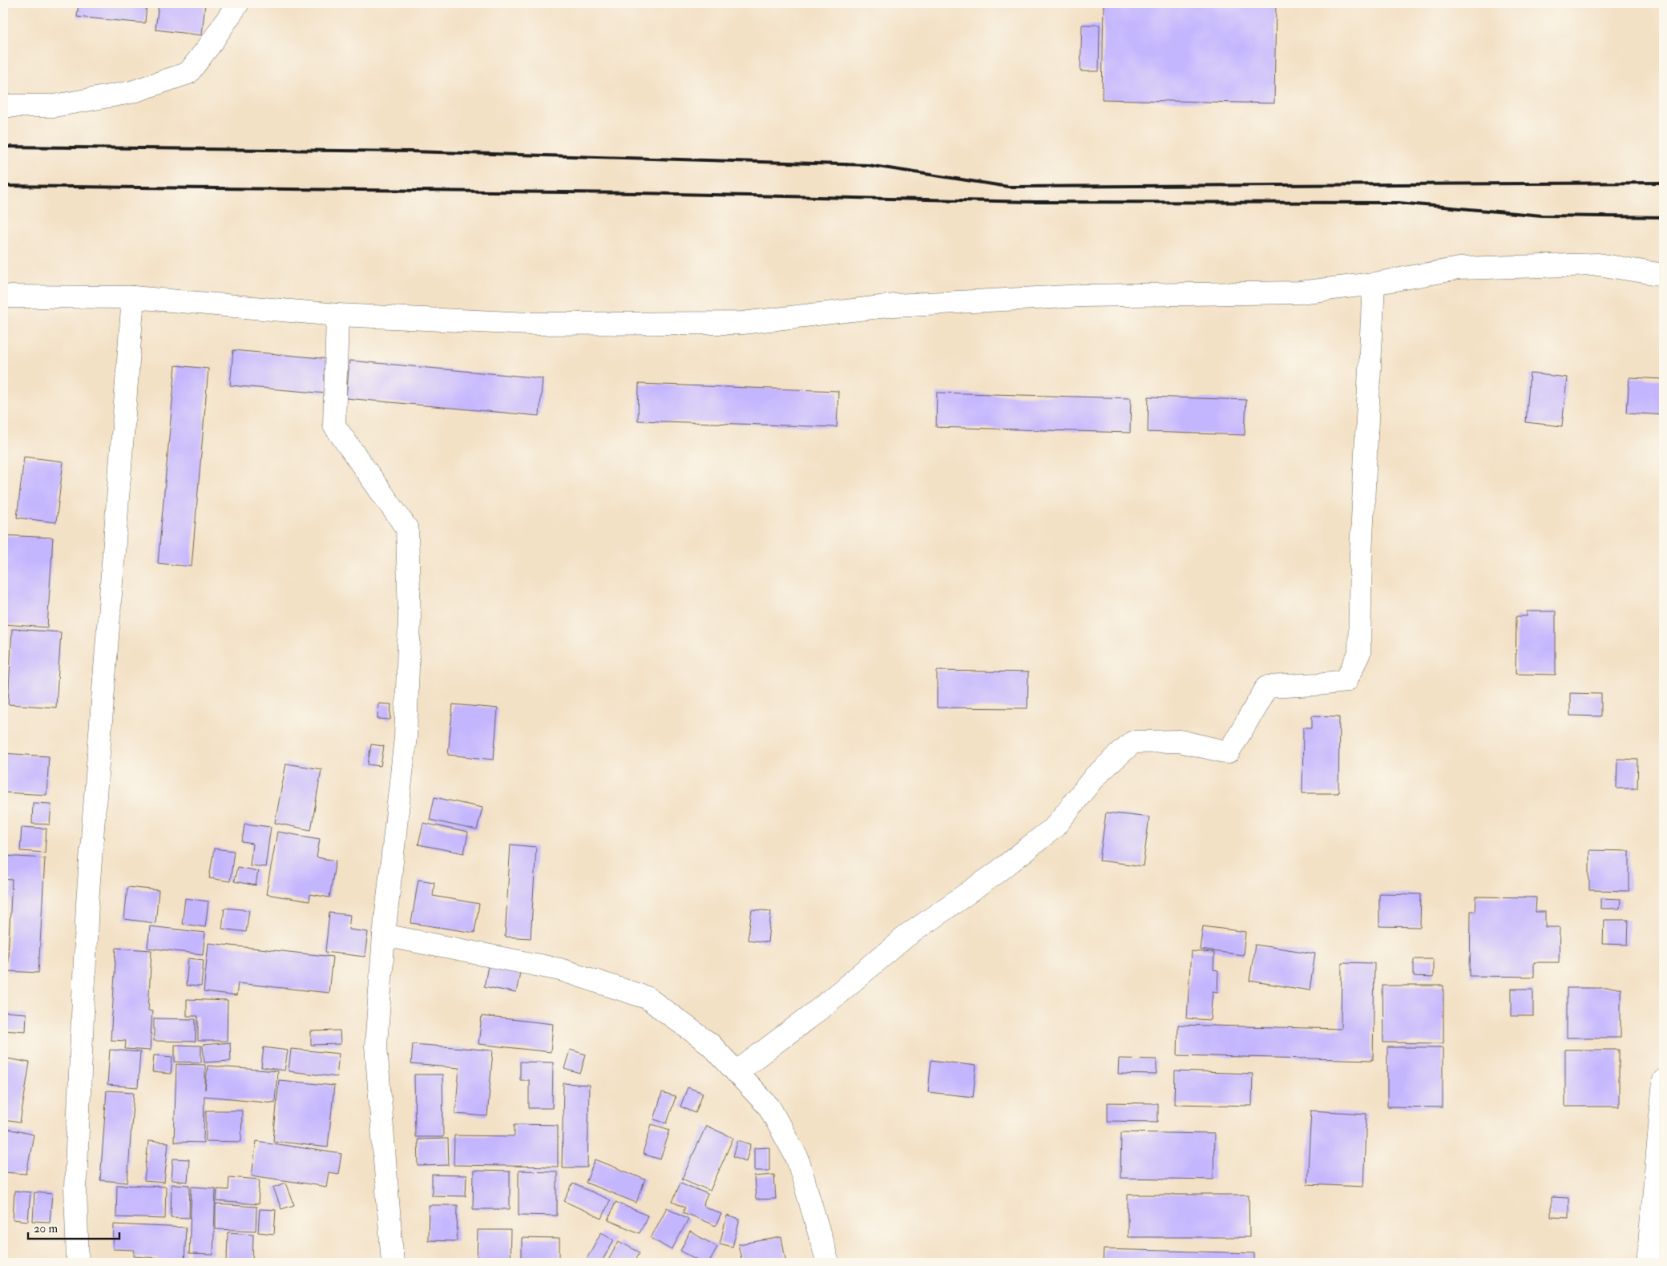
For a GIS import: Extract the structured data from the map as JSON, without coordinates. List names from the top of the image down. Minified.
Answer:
{"scale_bar":"20 m"}
